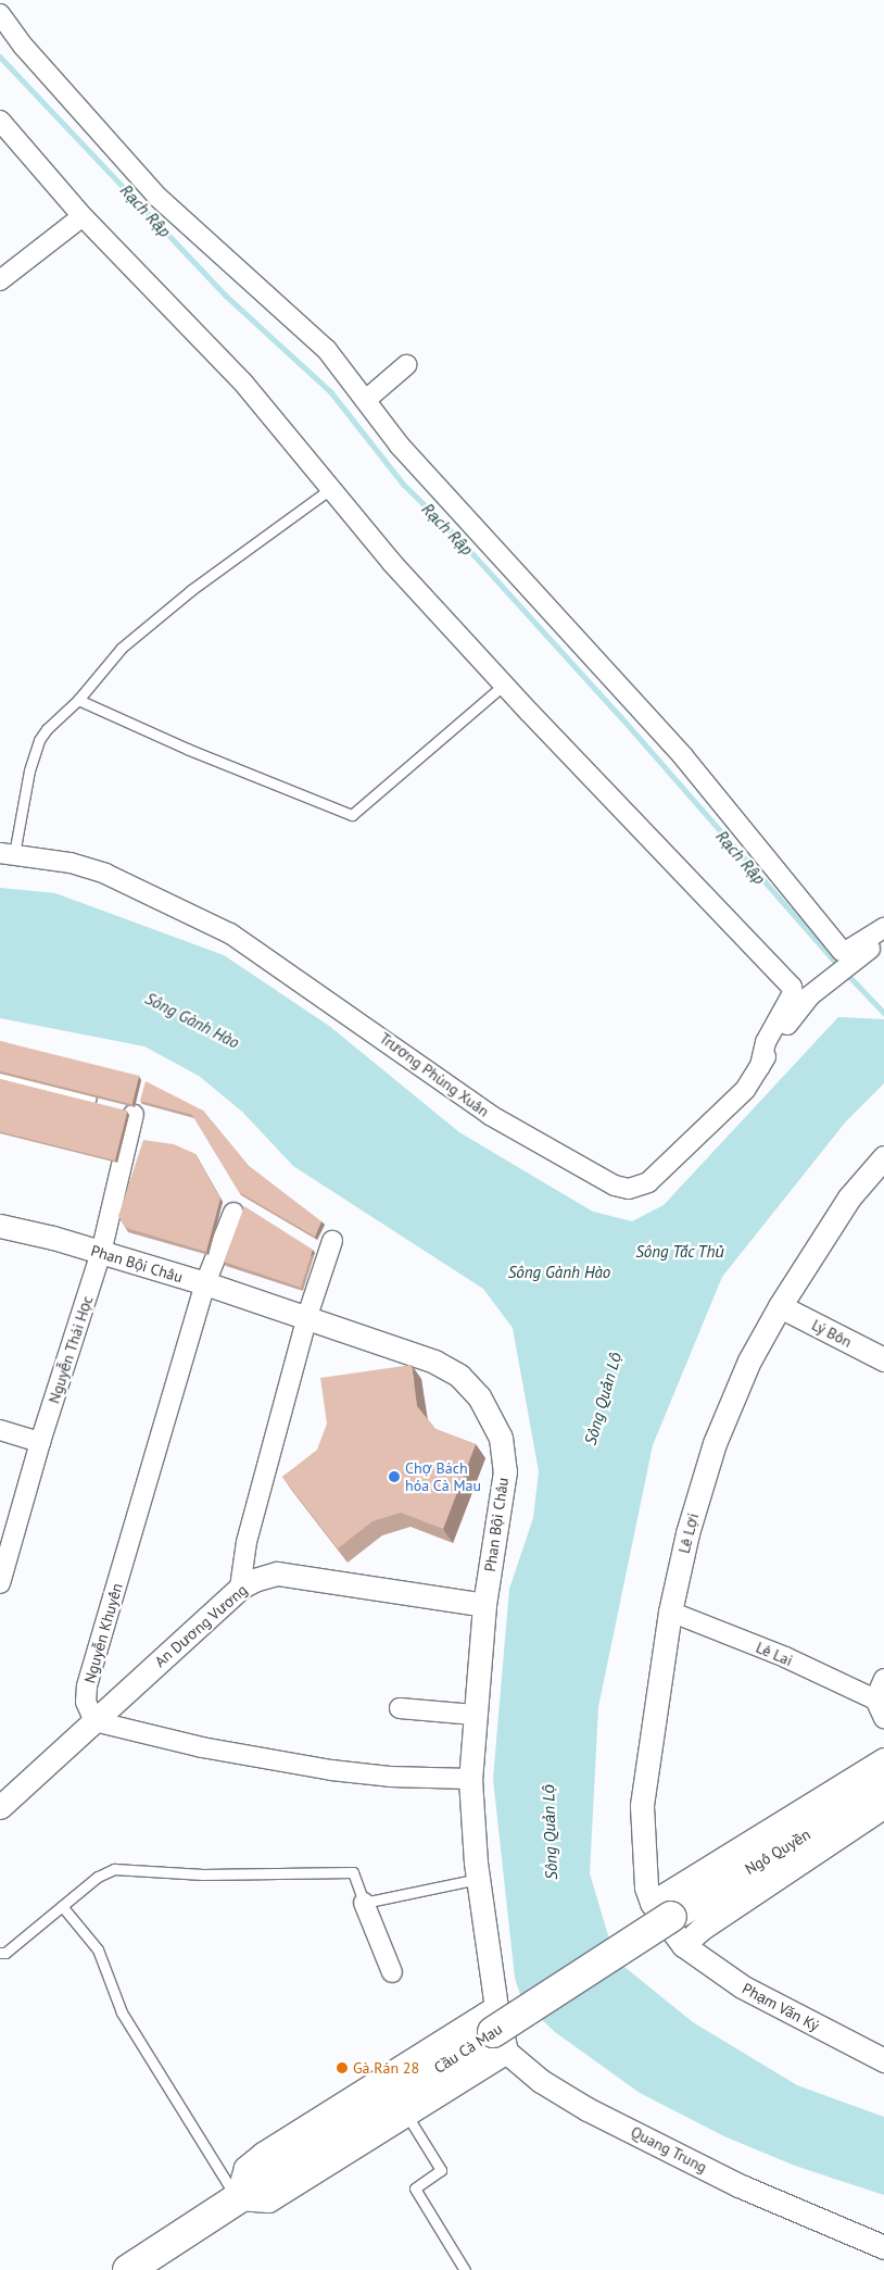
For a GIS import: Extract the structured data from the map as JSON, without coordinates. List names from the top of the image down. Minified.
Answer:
{"streets":{"main road":["Ngô Quyền","Cầu Cà Mau"],"street":["Trương Phùng Xuân","Phan Bội Châu","Lý Bôn","Nguyễn Thái Học","Lê Lợi","An Dương Vương","Nguyễn Khuyến","Lê Lai","Phạm Văn Ký","Quang Trung"]},"crossings":[["Phan Bội Châu","Nguyễn Thái Học"],["Phan Bội Châu","An Dương Vương"],["Phan Bội Châu","Nguyễn Khuyến"],["Phan Bội Châu","Cầu Cà Mau"],["Phan Bội Châu","Quang Trung"],["Lý Bôn","Lê Lợi"],["Lê Lợi","Lê Lai"],["Lê Lợi","Ngô Quyền"],["Lê Lợi","Phạm Văn Ký"],["Lê Lợi","Cầu Cà Mau"],["An Dương Vương","Nguyễn Khuyến"],["Ngô Quyền","Cầu Cà Mau"],["Cầu Cà Mau","Quang Trung"]],"water":["Rạch Rập","Sông Gành Hào","Sông Tắc Thủ","Sông Quản Lộ"],"places":["Chợ Bách hóa Cà Mau","Gà Rán 28"]}
